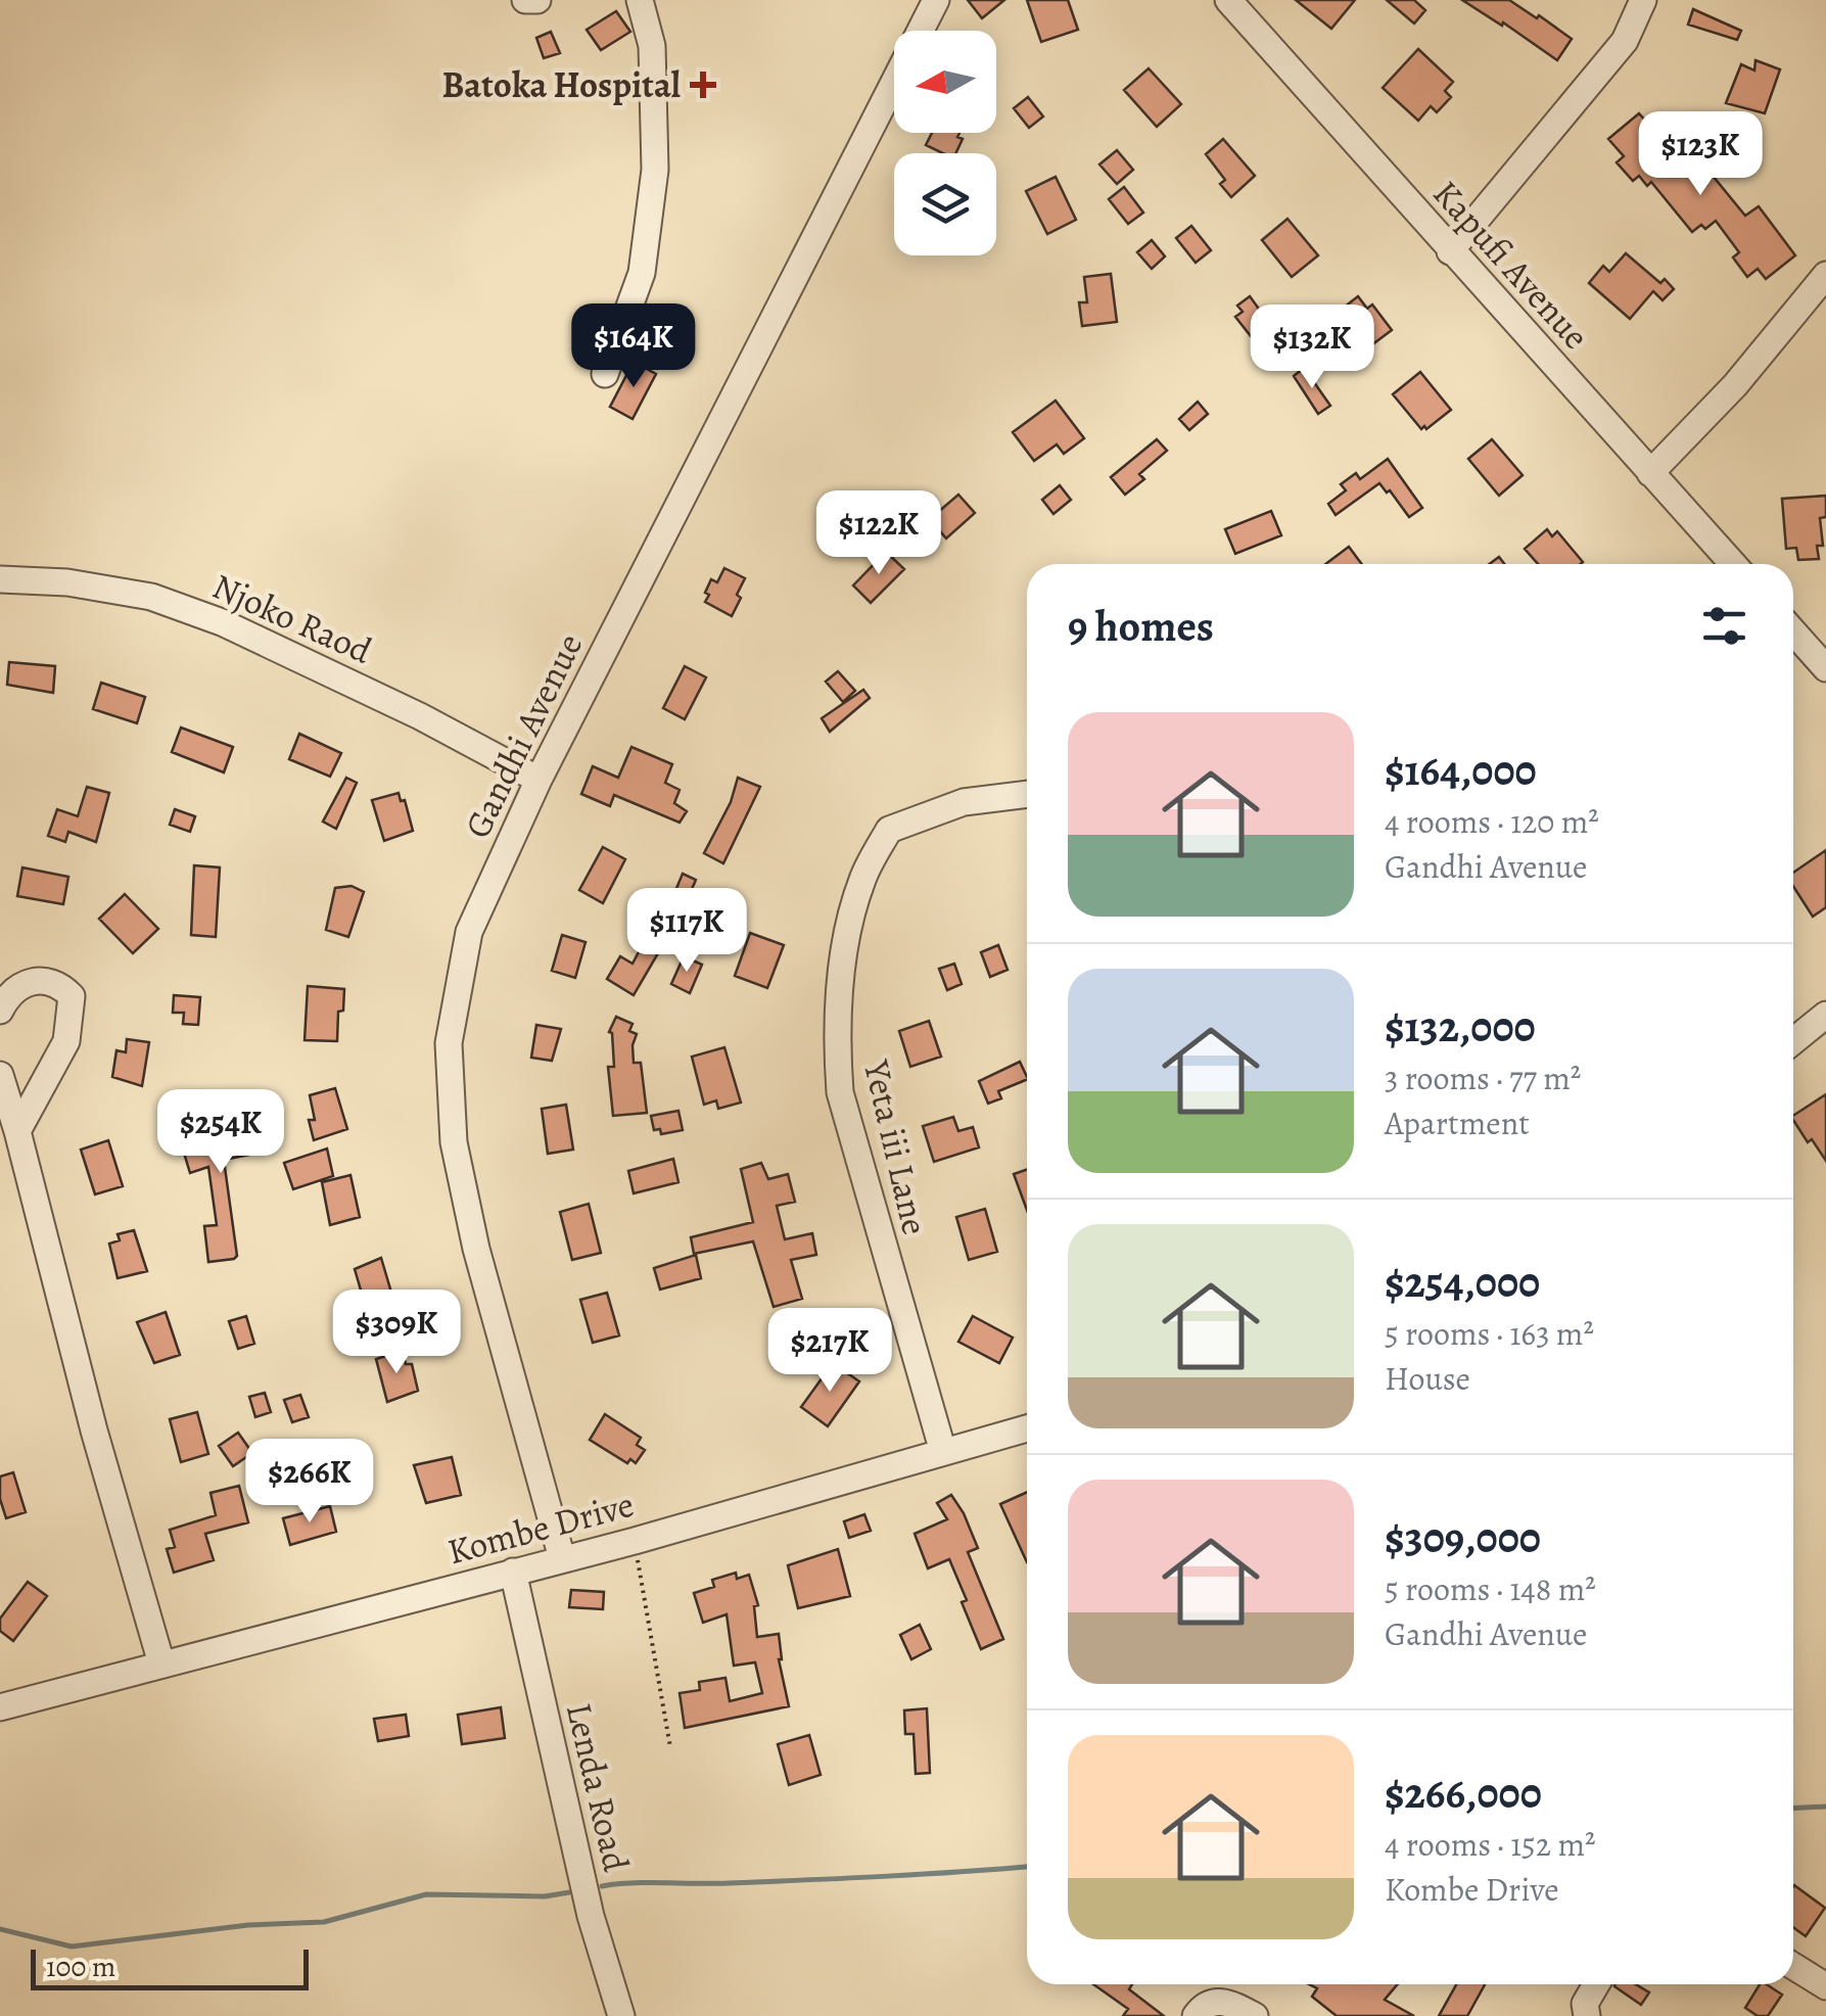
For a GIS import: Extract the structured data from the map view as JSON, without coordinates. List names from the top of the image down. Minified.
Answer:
{"streets":{"street":["Kapufi Avenue","Njoko Raod","Gandhi Avenue","Yeta iii Lane","Kombe Drive","Lenda Road"]},"crossings":[["Njoko Raod","Gandhi Avenue"],["Gandhi Avenue","Kombe Drive"],["Yeta iii Lane","Kombe Drive"],["Kombe Drive","Lenda Road"]],"places":{"health":["Batoka Hospital"]},"scale_bar":"100 m","north":"left","page":{"price":["$123K","$164K","$132K","$122K","$117K","$254K","$309K","$217K","$266K"],"heading":"9 homes","list":[{"name":"$164,000","note":"4 rooms · 120 m² · Gandhi Avenue"},{"name":"$132,000","note":"3 rooms · 77 m² · Apartment"},{"name":"$254,000","note":"5 rooms · 163 m² · House"},{"name":"$309,000","note":"5 rooms · 148 m² · Gandhi Avenue"},{"name":"$266,000","note":"4 rooms · 152 m² · Kombe Drive"}],"scale":"100 m"}}
